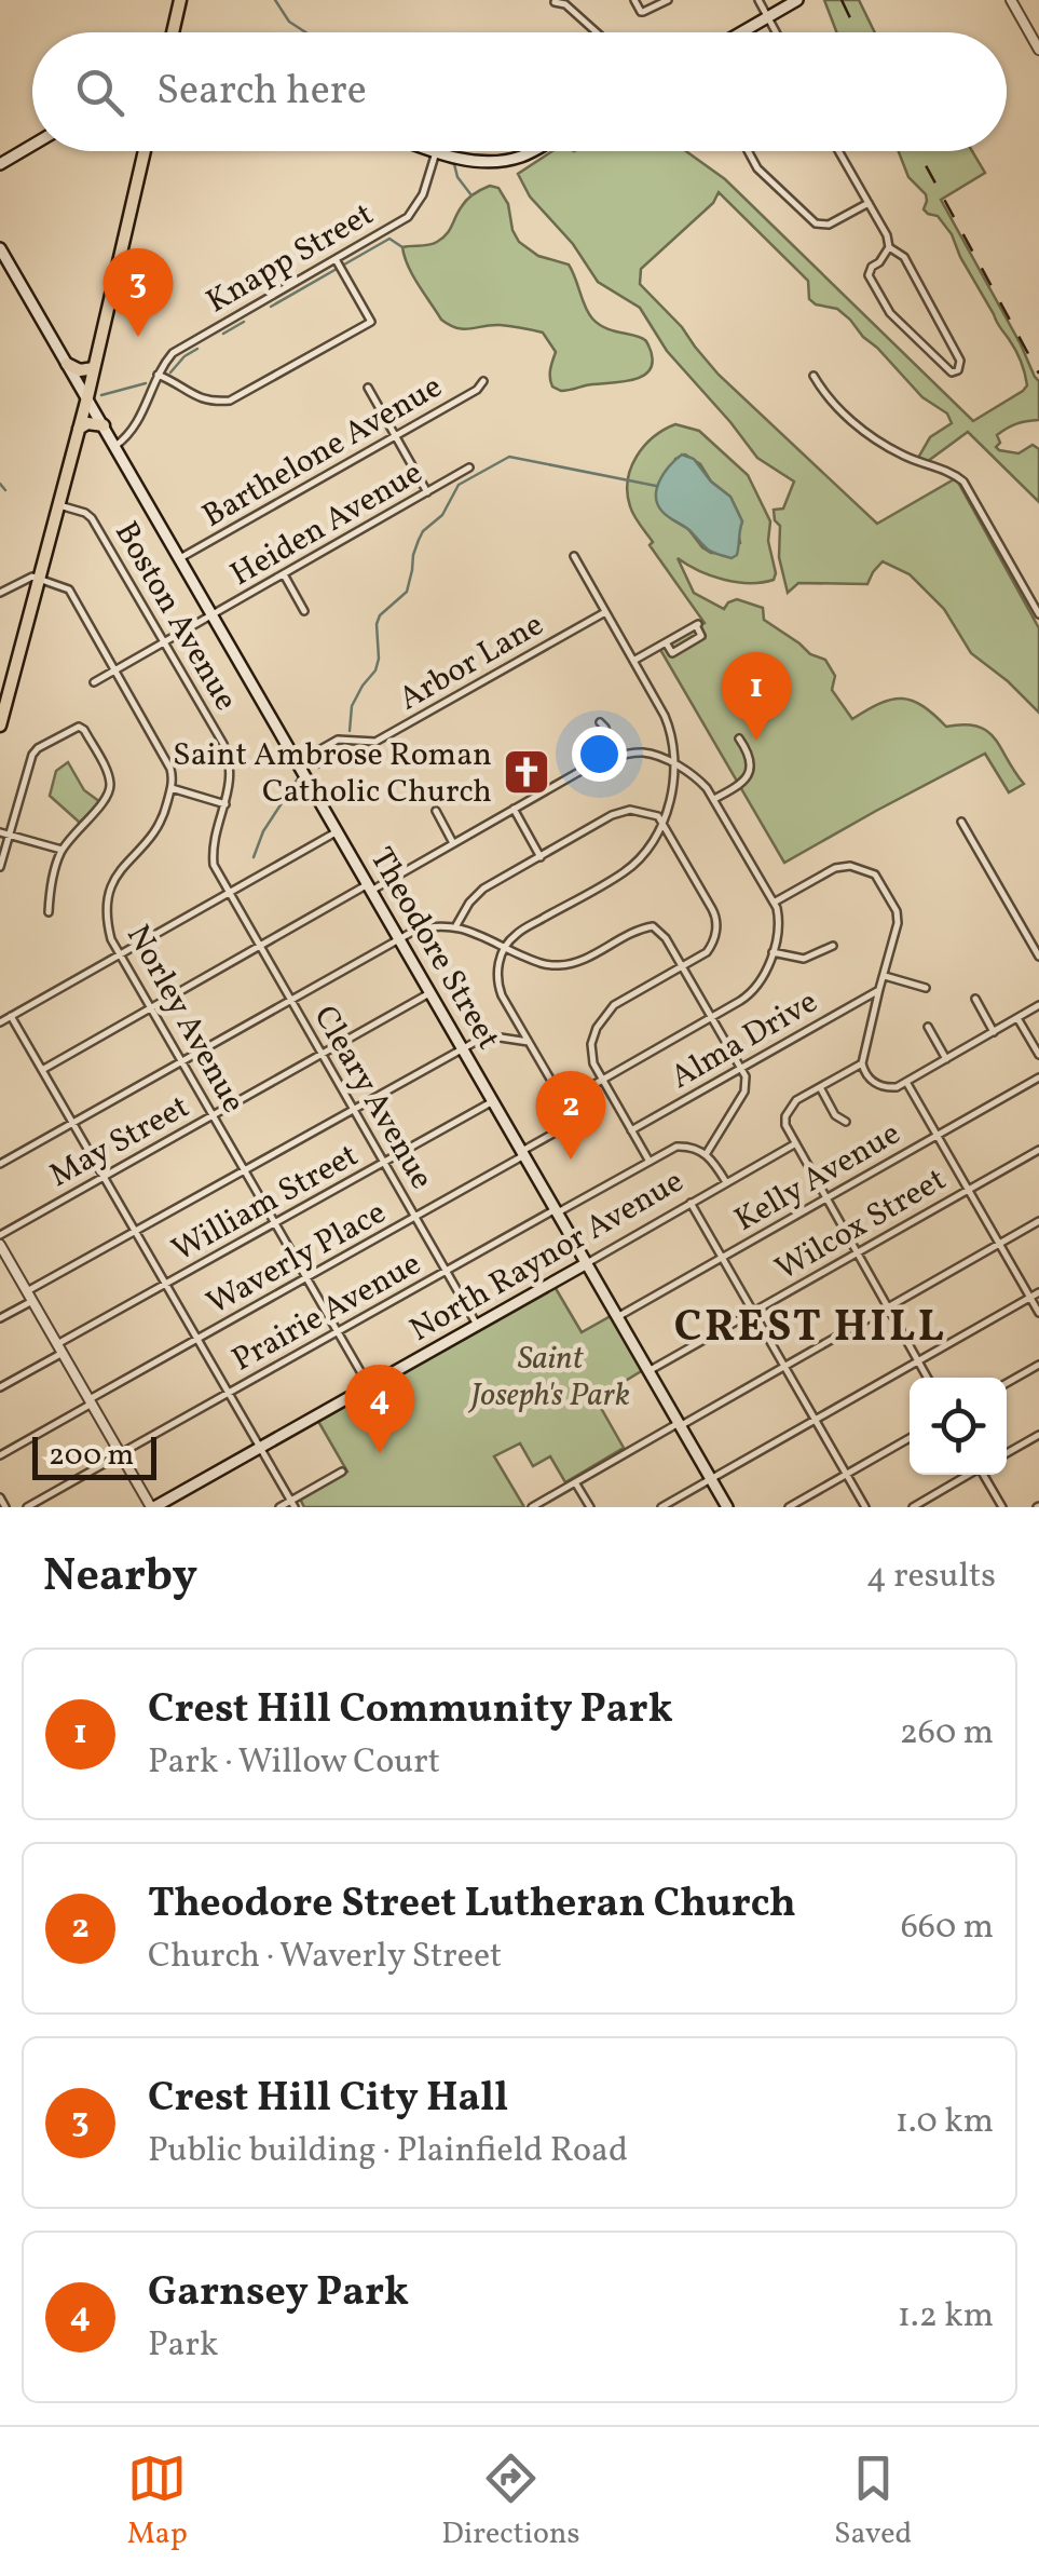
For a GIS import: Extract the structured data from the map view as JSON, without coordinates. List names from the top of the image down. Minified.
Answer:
{"streets":{"main road":["Theodore Street","North Raynor Avenue"],"street":["Knapp Street","Barthelone Avenue","Heiden Avenue","Boston Avenue","Arbor Lane","Norley Avenue","Alma Drive","Cleary Avenue","May Street","Kelly Avenue","William Street","Wilcox Street","Waverly Place","Prairie Avenue"]},"crossings":[["Knapp Street","Theodore Street"],["Barthelone Avenue","Theodore Street"],["Heiden Avenue","Boston Avenue"],["Heiden Avenue","Theodore Street"],["Boston Avenue","Cleary Avenue"],["Arbor Lane","Theodore Street"],["Theodore Street","May Street"],["Theodore Street","Kelly Avenue"],["Theodore Street","William Street"],["Theodore Street","Wilcox Street"],["Theodore Street","North Raynor Avenue"],["Theodore Street","Waverly Place"],["Theodore Street","Prairie Avenue"],["Norley Avenue","May Street"],["Norley Avenue","William Street"],["Norley Avenue","North Raynor Avenue"],["Norley Avenue","Waverly Place"],["Norley Avenue","Prairie Avenue"],["Cleary Avenue","May Street"],["Cleary Avenue","William Street"],["Cleary Avenue","North Raynor Avenue"],["Cleary Avenue","Waverly Place"],["Cleary Avenue","Prairie Avenue"]],"districts":["CREST HILL"],"parks":["Saint Joseph's Park"],"places":{"church":["Saint Ambrose Roman Catholic Church"]},"scale_bar":"200 m","page":{"search":"Search here","pins":["3","1","2","4"],"scale":"200 m","heading":["Nearby","4 results"],"list":[{"mark":"1","name":"Crest Hill Community Park","note":"Park · Willow Court","value":"260 m"},{"mark":"2","name":"Theodore Street Lutheran Church","note":"Church · Waverly Street","value":"660 m"},{"mark":"3","name":"Crest Hill City Hall","note":"Public building · Plainfield Road","value":"1.0 km"},{"mark":"4","name":"Garnsey Park","note":"Park","value":"1.2 km"}],"nav":["Map","Directions","Saved"]}}
